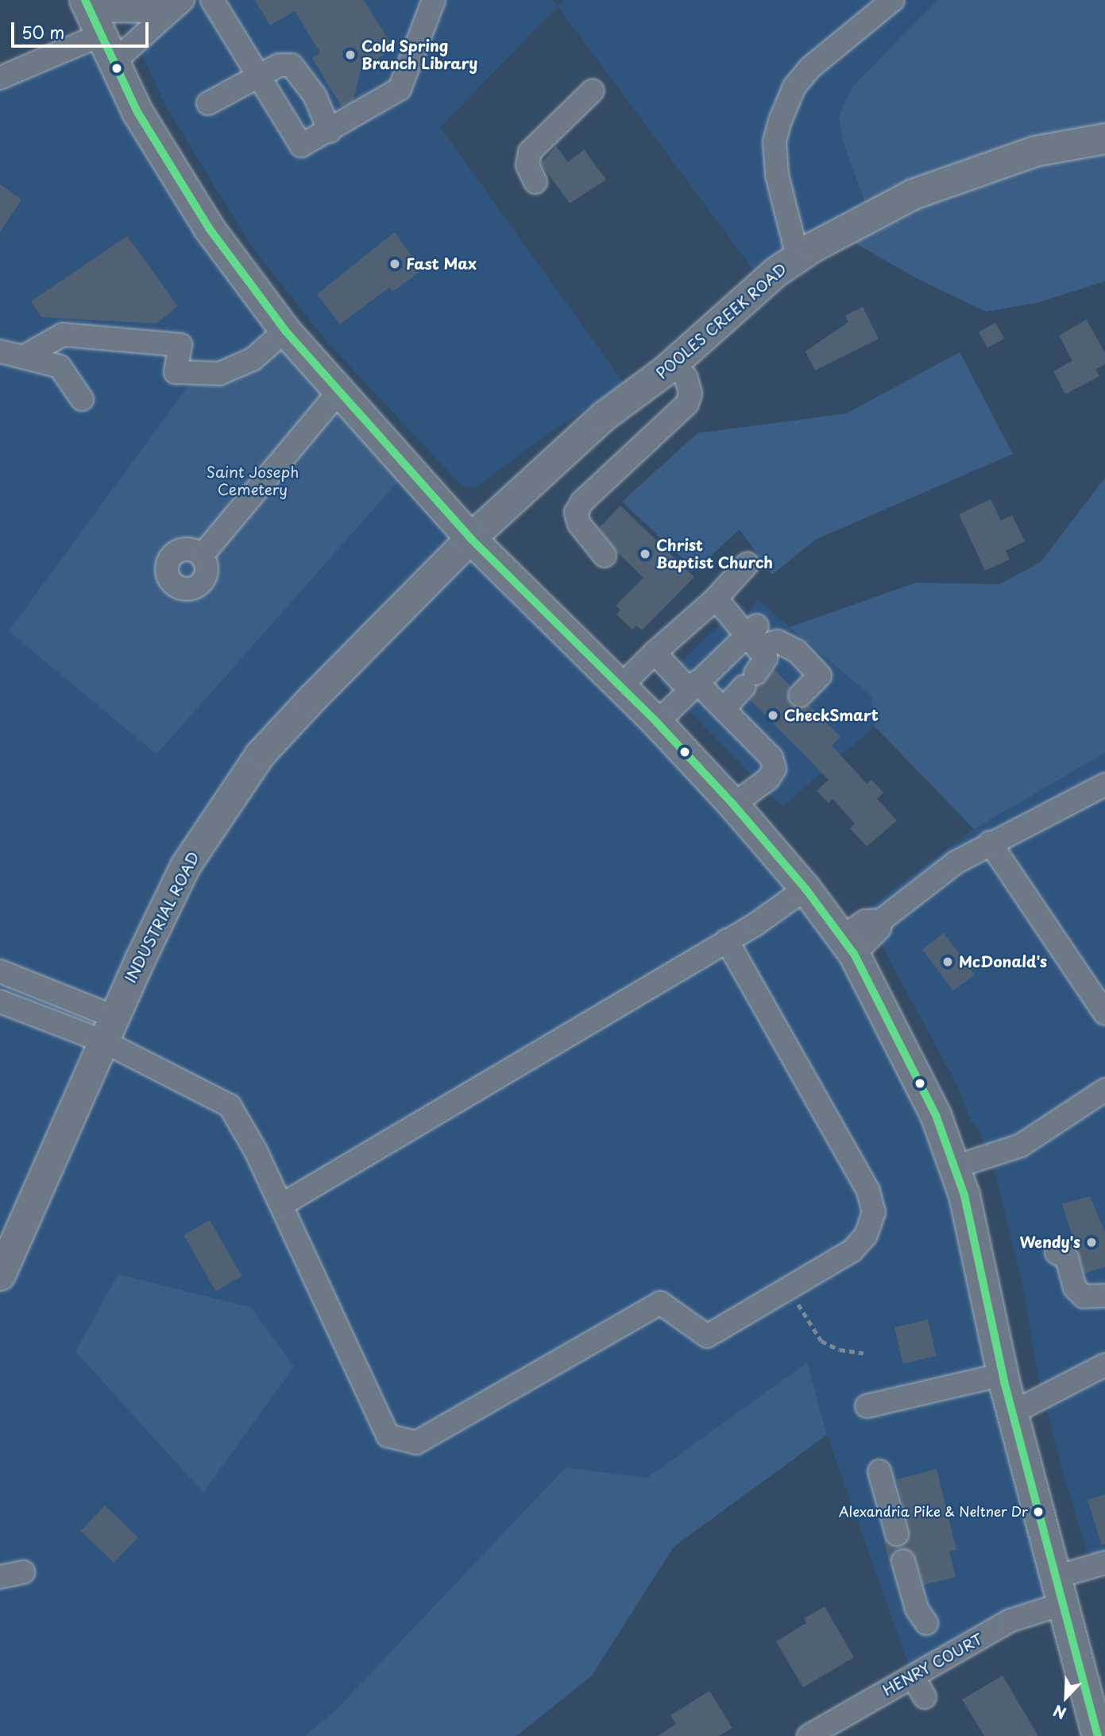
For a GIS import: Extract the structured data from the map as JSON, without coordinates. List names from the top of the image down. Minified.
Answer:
{"streets":{"main road":["POOLES CREEK ROAD","INDUSTRIAL ROAD"],"street":["HENRY COURT"]},"crossings":[["POOLES CREEK ROAD","INDUSTRIAL ROAD"]],"parks":["Saint Joseph Cemetery"],"places":["Cold Spring Branch Library","Fast Max","Christ Baptist Church","CheckSmart","McDonald's","Wendy's","Alexandria Pike & Neltner Dr"],"scale_bar":"50 m","north":"bottom left"}
